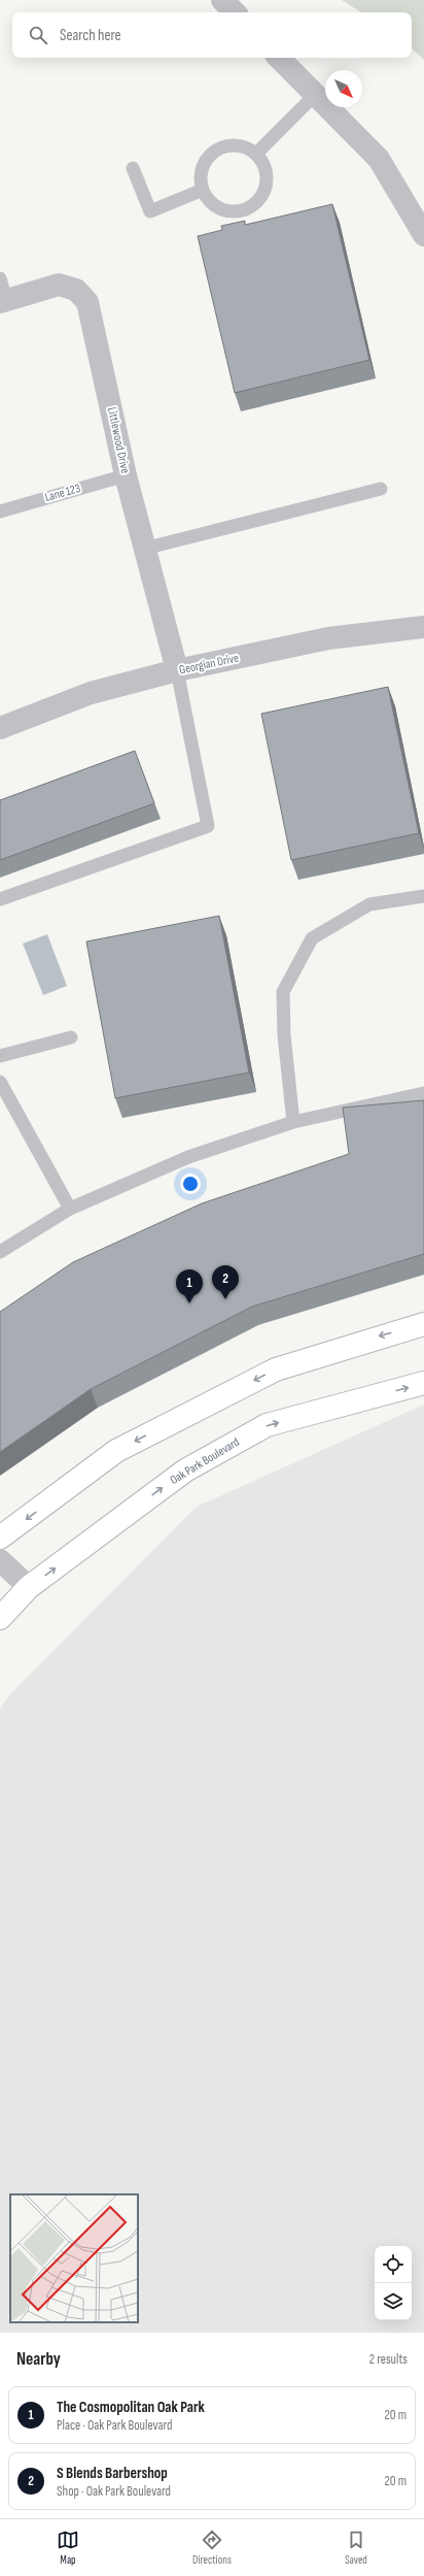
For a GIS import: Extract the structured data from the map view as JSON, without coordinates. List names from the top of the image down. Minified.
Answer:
{"streets":{"street":["Littlewood Drive","Georgian Drive","Oak Park Boulevard"],"lane":["Lane 123"]},"crossings":[["Littlewood Drive","Lane 123"],["Littlewood Drive","Georgian Drive"]],"north":"bottom right","page":{"search":"Search here","pins":["2","1"],"heading":["Nearby","2 results"],"list":[{"mark":"1","name":"The Cosmopolitan Oak Park","note":"Place · Oak Park Boulevard","value":"20 m"},{"mark":"2","name":"S Blends Barbershop","note":"Shop · Oak Park Boulevard","value":"20 m"}],"nav":["Map","Directions","Saved"]}}
